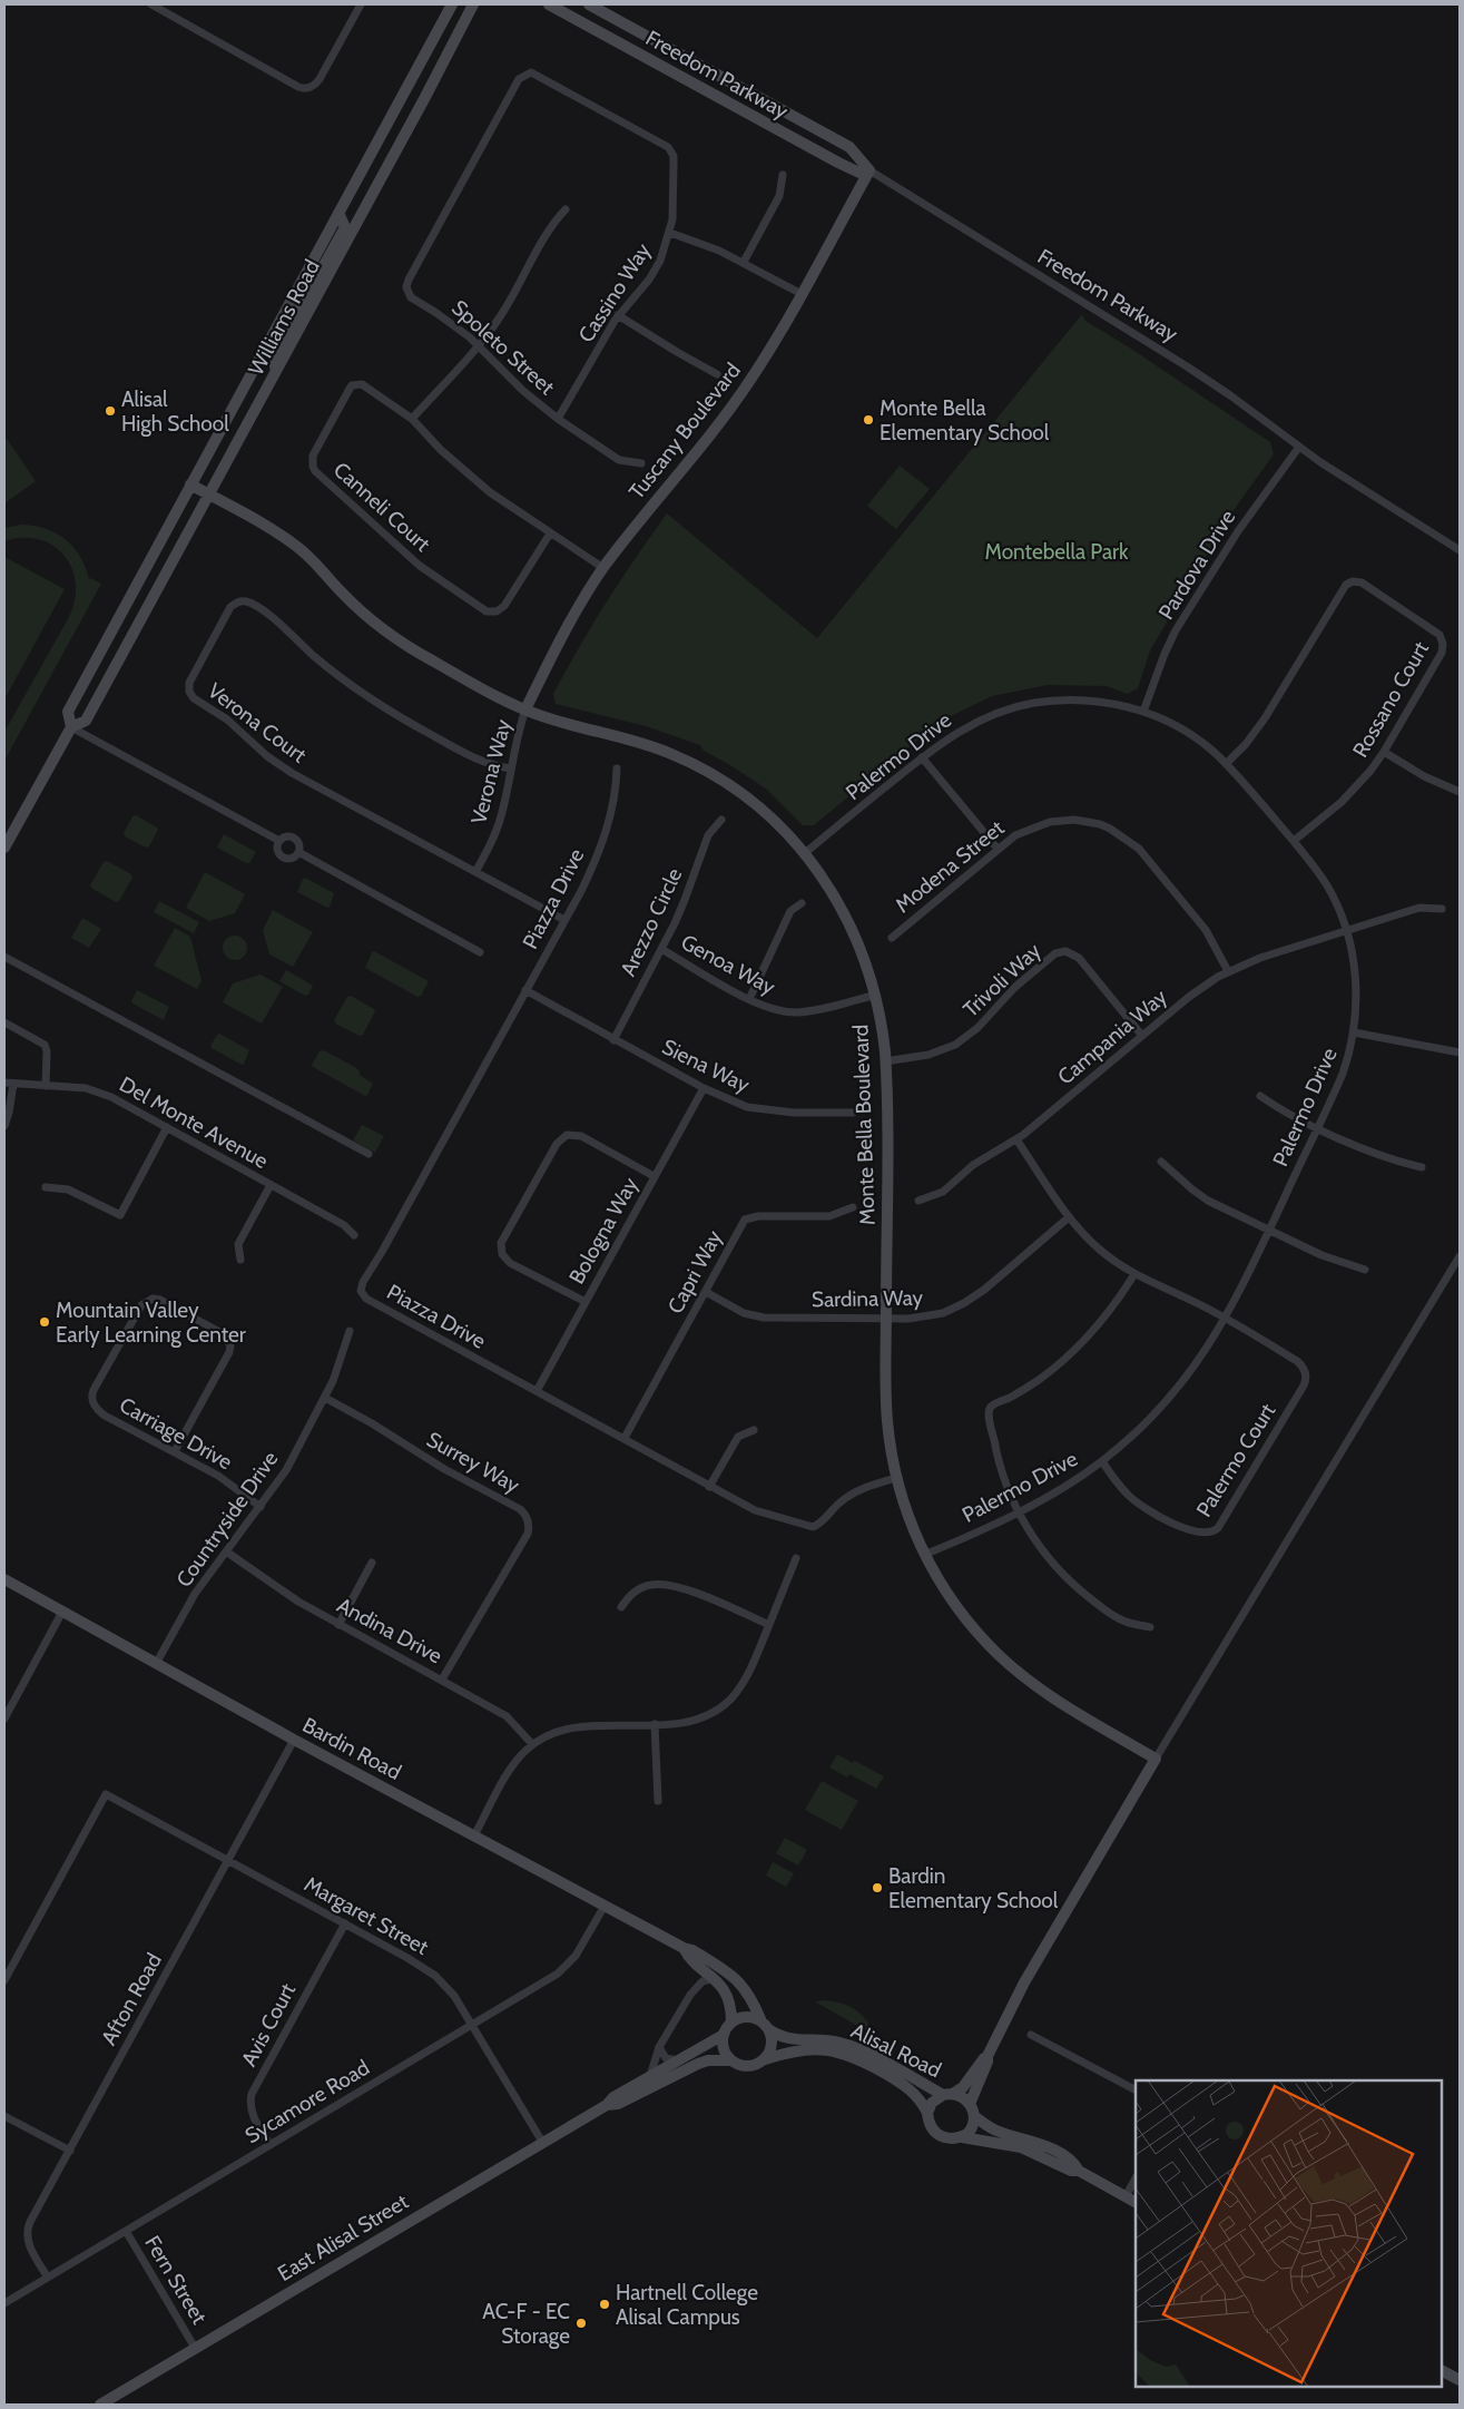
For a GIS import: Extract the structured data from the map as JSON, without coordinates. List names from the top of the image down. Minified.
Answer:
{"streets":{"street":["Freedom Parkway","Cassino Way","Williams Road","Spoleto Street","Tuscany Boulevard","Canneli Court","Pardova Drive","Rossano Court","Verona Court","Palermo Drive","Verona Way","Modena Street","Piazza Drive","Arezzo Circle","Genoa Way","Trivoli Way","Campania Way","Siena Way","Del Monte Avenue","Monte Bella Boulevard","Bologna Way","Capri Way","Sardina Way","Carriage Drive","Palermo Court","Surrey Way","Countryside Drive","Andina Drive","Bardin Road","Margaret Street","Afton Road","Avis Court","Alisal Road","Sycamore Road","East Alisal Street","Fern Street"]},"crossings":[["Freedom Parkway","Tuscany Boulevard"],["Freedom Parkway","Pardova Drive"],["Cassino Way","Spoleto Street"],["Williams Road","Monte Bella Boulevard"],["Tuscany Boulevard","Canneli Court"],["Tuscany Boulevard","Verona Way"],["Tuscany Boulevard","Monte Bella Boulevard"],["Pardova Drive","Palermo Drive"],["Rossano Court","Palermo Drive"],["Verona Court","Verona Way"],["Verona Court","Piazza Drive"],["Palermo Drive","Campania Way"],["Palermo Drive","Monte Bella Boulevard"],["Palermo Drive","Palermo Court"],["Verona Way","Monte Bella Boulevard"],["Modena Street","Campania Way"],["Piazza Drive","Siena Way"],["Piazza Drive","Monte Bella Boulevard"],["Piazza Drive","Bologna Way"],["Piazza Drive","Capri Way"],["Arezzo Circle","Genoa Way"],["Arezzo Circle","Siena Way"],["Genoa Way","Monte Bella Boulevard"],["Trivoli Way","Campania Way"],["Trivoli Way","Monte Bella Boulevard"],["Siena Way","Bologna Way"],["Monte Bella Boulevard","Sardina Way"],["Capri Way","Sardina Way"],["Carriage Drive","Countryside Drive"],["Surrey Way","Countryside Drive"],["Surrey Way","Andina Drive"],["Countryside Drive","Andina Drive"],["Countryside Drive","Bardin Road"],["Bardin Road","Afton Road"],["Bardin Road","Alisal Road"],["Bardin Road","Sycamore Road"],["Bardin Road","East Alisal Street"],["Margaret Street","Afton Road"],["Margaret Street","Avis Court"],["Margaret Street","Sycamore Road"],["Margaret Street","East Alisal Street"],["Afton Road","Sycamore Road"],["Avis Court","Sycamore Road"],["Alisal Road","East Alisal Street"],["Sycamore Road","Fern Street"],["East Alisal Street","Fern Street"]],"parks":["Montebella Park"],"places":["Alisal High School","Monte Bella Elementary School","Mountain Valley Early Learning Center","Bardin Elementary School","Hartnell College Alisal Campus","AC-F - EC Storage"]}
